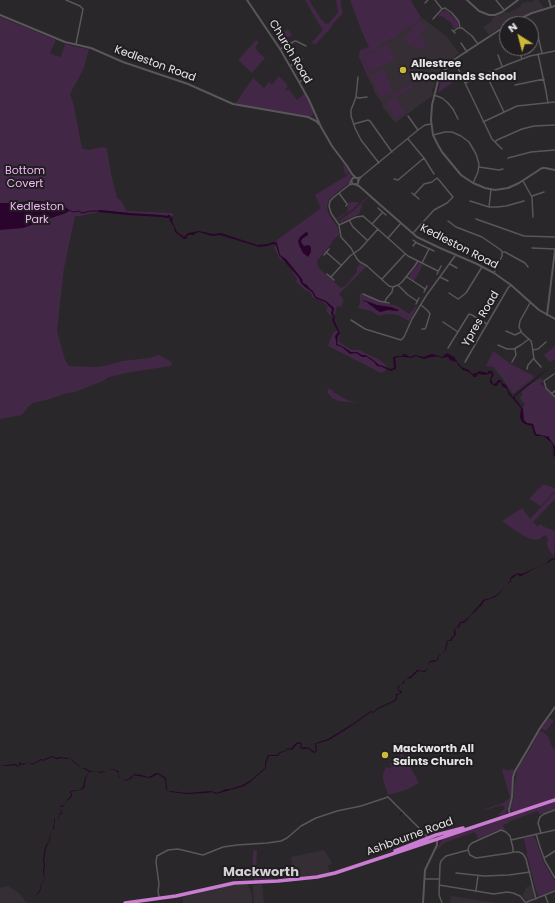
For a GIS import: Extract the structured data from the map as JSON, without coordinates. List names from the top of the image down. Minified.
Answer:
{"streets":{"highway":["Ashbourne Road"],"street":["Church Road","Kedleston Road","Ypres Road"]},"crossings":[["Church Road","Kedleston Road"],["Kedleston Road","Ypres Road"]],"districts":["Mackworth"],"parks":["Bottom Covert","Kedleston Park"],"places":["Allestree Woodlands School","Mackworth All Saints Church"],"north":"top left"}
